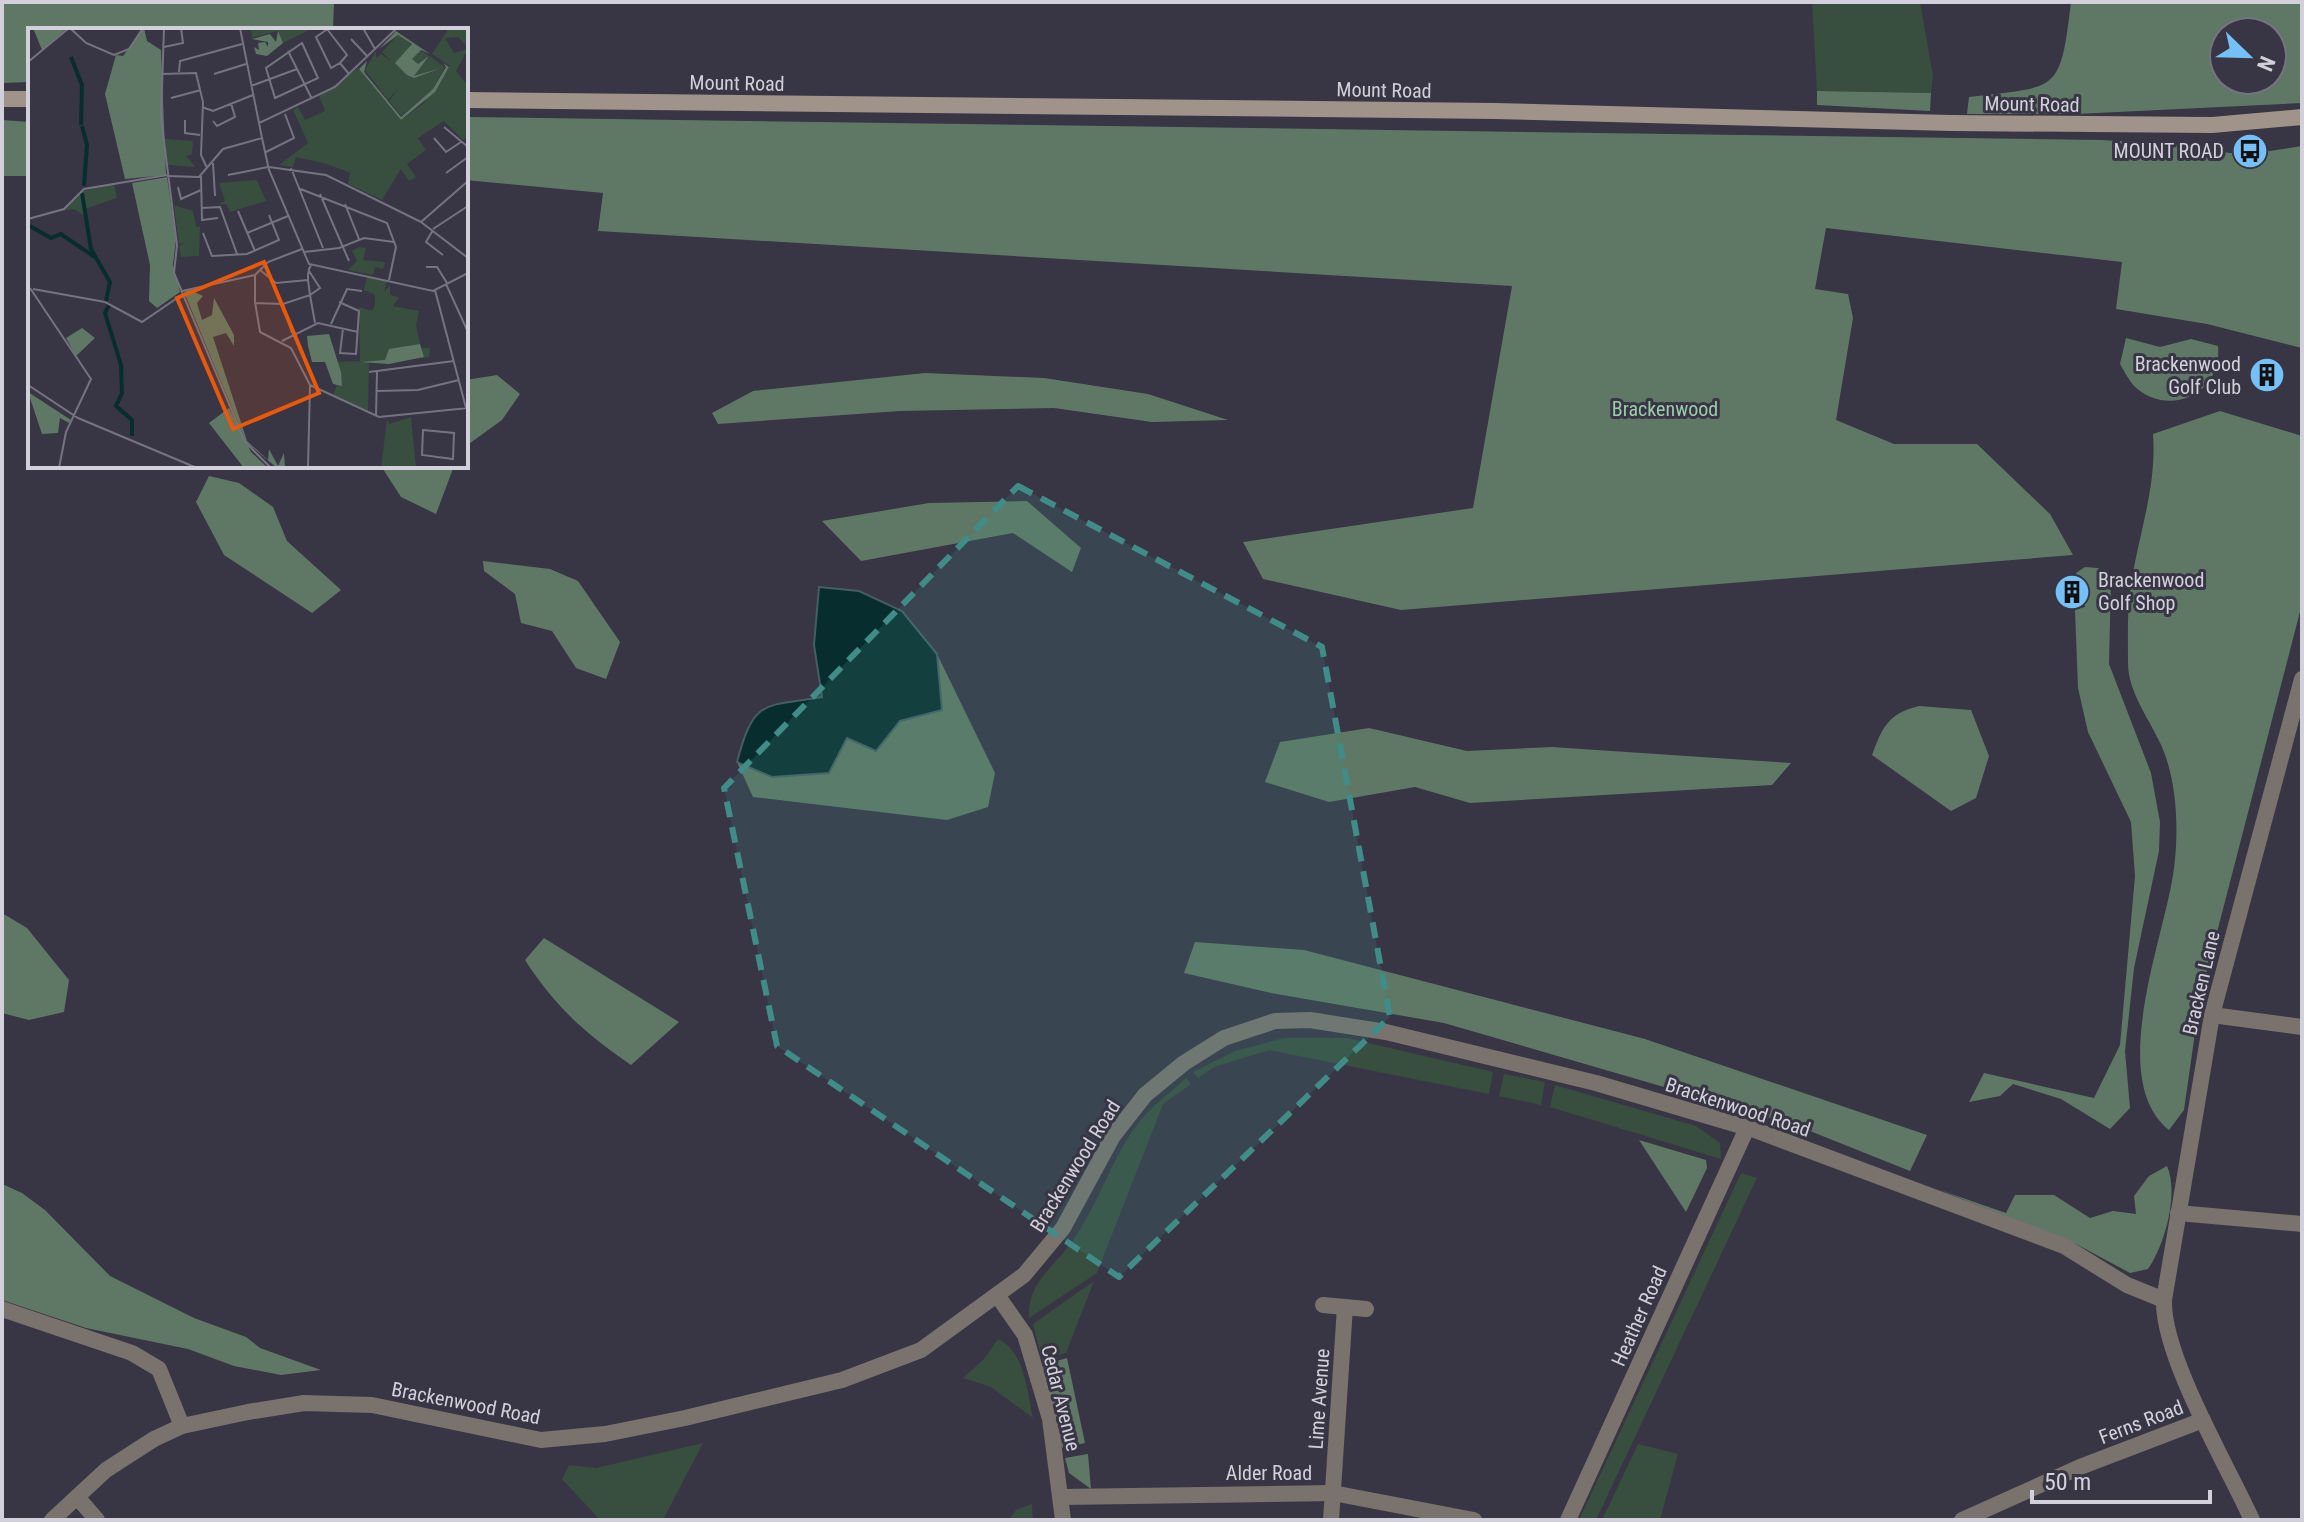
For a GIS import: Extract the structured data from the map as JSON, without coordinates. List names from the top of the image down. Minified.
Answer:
{"streets":{"main road":["Mount Road"],"street":["Bracken Lane","Brackenwood Road","Heather Road","Cedar Avenue","Lime Avenue","Ferns Road","Alder Road"]},"crossings":[["Bracken Lane","Brackenwood Road"],["Brackenwood Road","Heather Road"],["Brackenwood Road","Cedar Avenue"],["Cedar Avenue","Alder Road"],["Lime Avenue","Alder Road"]],"parks":["Brackenwood"],"places":{"bus stop":["MOUNT ROAD"],"building":["Brackenwood Golf Club","Brackenwood Golf Shop"]},"scale_bar":"50 m","north":"bottom right"}
